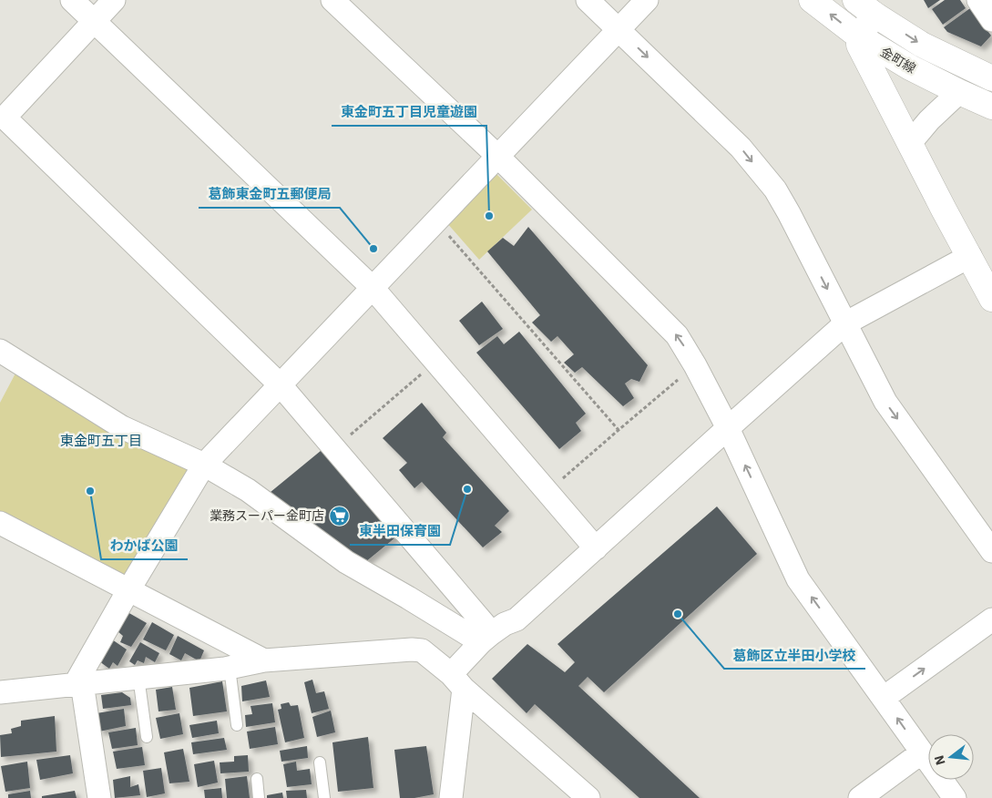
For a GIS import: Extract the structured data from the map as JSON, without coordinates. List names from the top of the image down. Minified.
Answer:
{"streets":{"main road":["金町線"]},"districts":["東金町五丁目"],"places":{"other":["東金町五丁目児童遊園","葛飾東金町五郵便局","東半田保育園","わかば公園","葛飾区立半田小学校"],"supermarket":["業務スーパー金町店"]},"north":"left"}
